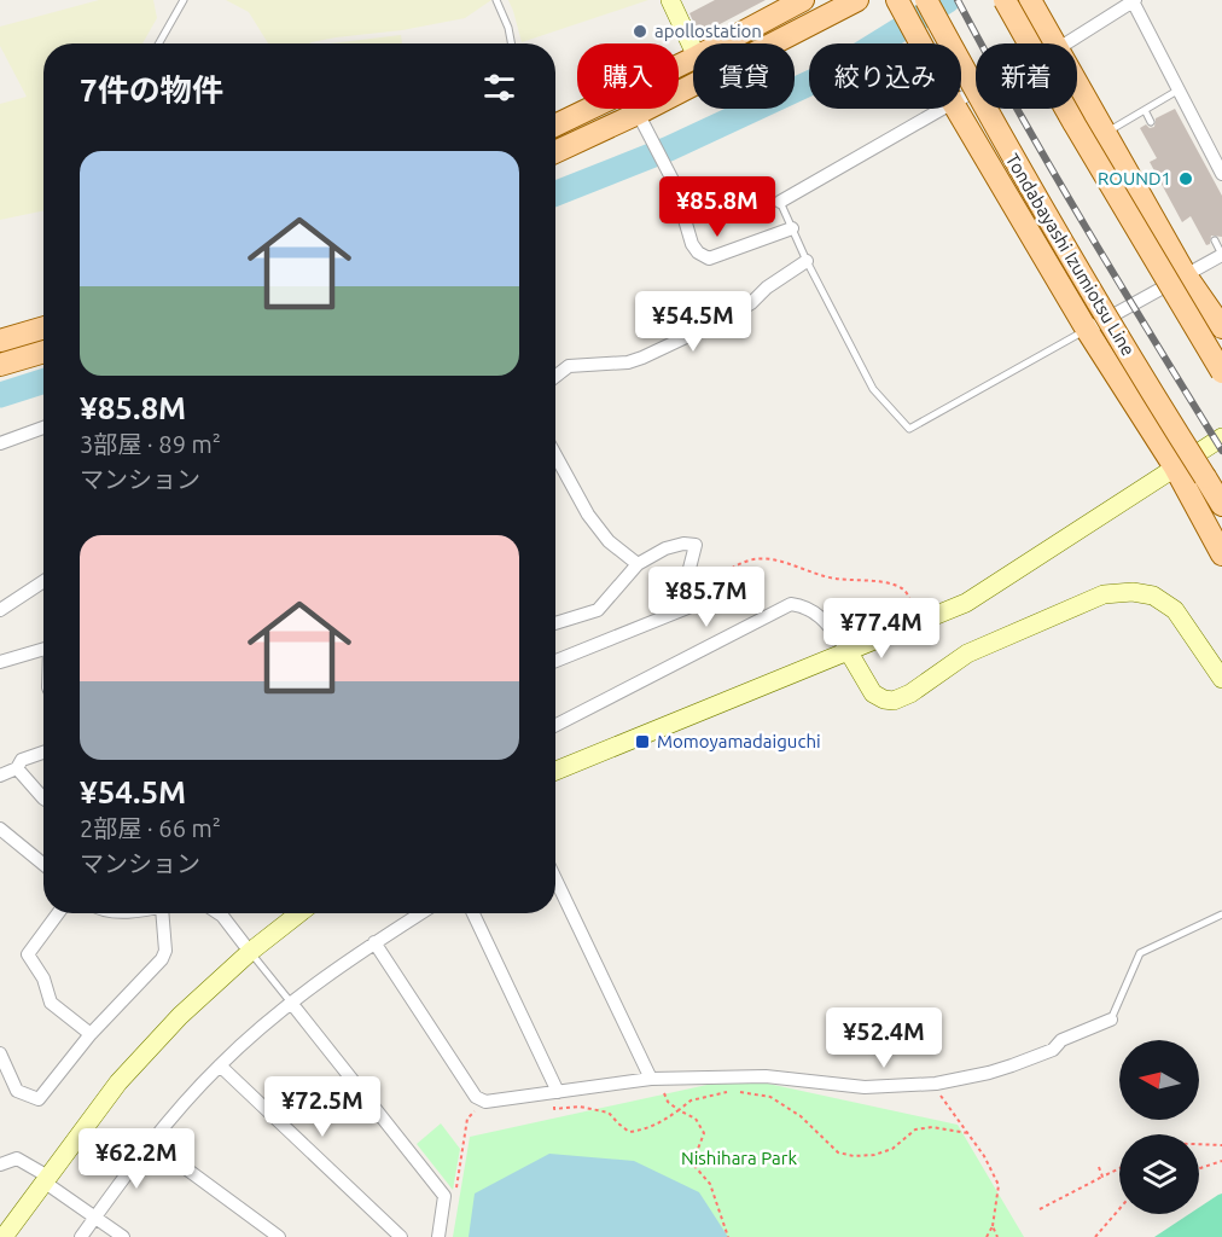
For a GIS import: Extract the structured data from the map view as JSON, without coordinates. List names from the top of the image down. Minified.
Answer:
{"streets":{"main road":["Tondabayashi Izumiotsu Line"]},"parks":["Nishihara Park"],"places":{"other":["apollostation","ROUND1"],"transit":["Momoyamadaiguchi"]},"north":"left","page":{"chip":["購入","賃貸","絞り込み","新着"],"heading":"7件の物件","list":[{"name":"¥85.8M","note":"3部屋 · 89 m² · マンション"},{"name":"¥54.5M","note":"2部屋 · 66 m² · マンション"}],"price":["¥85.8M","¥54.5M","¥85.7M","¥77.4M","¥52.4M","¥72.5M","¥62.2M"]}}
